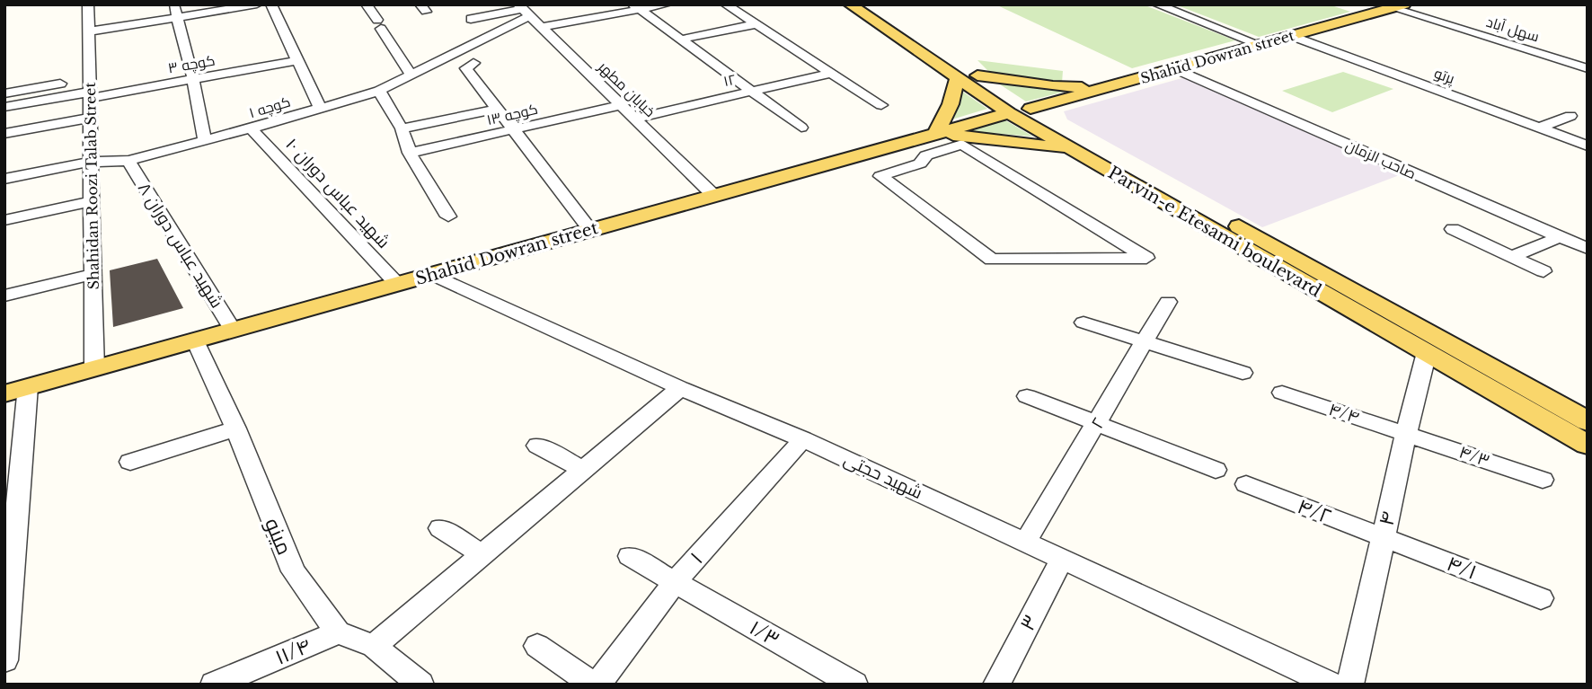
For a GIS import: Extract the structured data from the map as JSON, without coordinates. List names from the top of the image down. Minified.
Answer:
{"streets":{"main road":["Shahid Dowran street","Parvin-e Etesami boulevard"],"street":["سهل آباد","کوچه ۳","پرتو","۱۲","خیابان مطهر","کوچه ۱","کوچه ۱۳","صاحب الزمان","Shahidan Roozi Talab Street","شهید عباس دوران ۱۰","شهید عباس دوران ۸","۴/۴","۲","۴/۳","شهید حجتی","۴/۲","۴","مینو","۱","۴/۱","۳","۱/۳","۱۱/۴"]},"crossings":[["سهل آباد","Shahid Dowran street"],["Shahid Dowran street","پرتو"],["Shahid Dowran street","خیابان مطهر"],["Shahid Dowran street","صاحب الزمان"],["Shahid Dowran street","Shahidan Roozi Talab Street"],["Shahid Dowran street","شهید عباس دوران ۱۰"],["Shahid Dowran street","Parvin-e Etesami boulevard"],["Shahid Dowran street","شهید عباس دوران ۸"],["Shahid Dowran street","شهید حجتی"],["Shahid Dowran street","مینو"],["کوچه ۳","Shahidan Roozi Talab Street"],["۱۲","خیابان مطهر"],["خیابان مطهر","کوچه ۱"],["خیابان مطهر","کوچه ۱۳"],["کوچه ۱","Shahidan Roozi Talab Street"],["کوچه ۱","شهید عباس دوران ۱۰"],["کوچه ۱","شهید عباس دوران ۸"],["Parvin-e Etesami boulevard","۴"],["۴/۴","۴/۳"],["۴/۴","۴"],["۲","شهید حجتی"],["۴/۳","۴"],["شهید حجتی","۱"],["شهید حجتی","۳"],["۴/۲","۴"],["۴/۲","۴/۱"],["۴","۴/۱"],["مینو","۱۱/۴"],["۱","۱/۳"]]}
